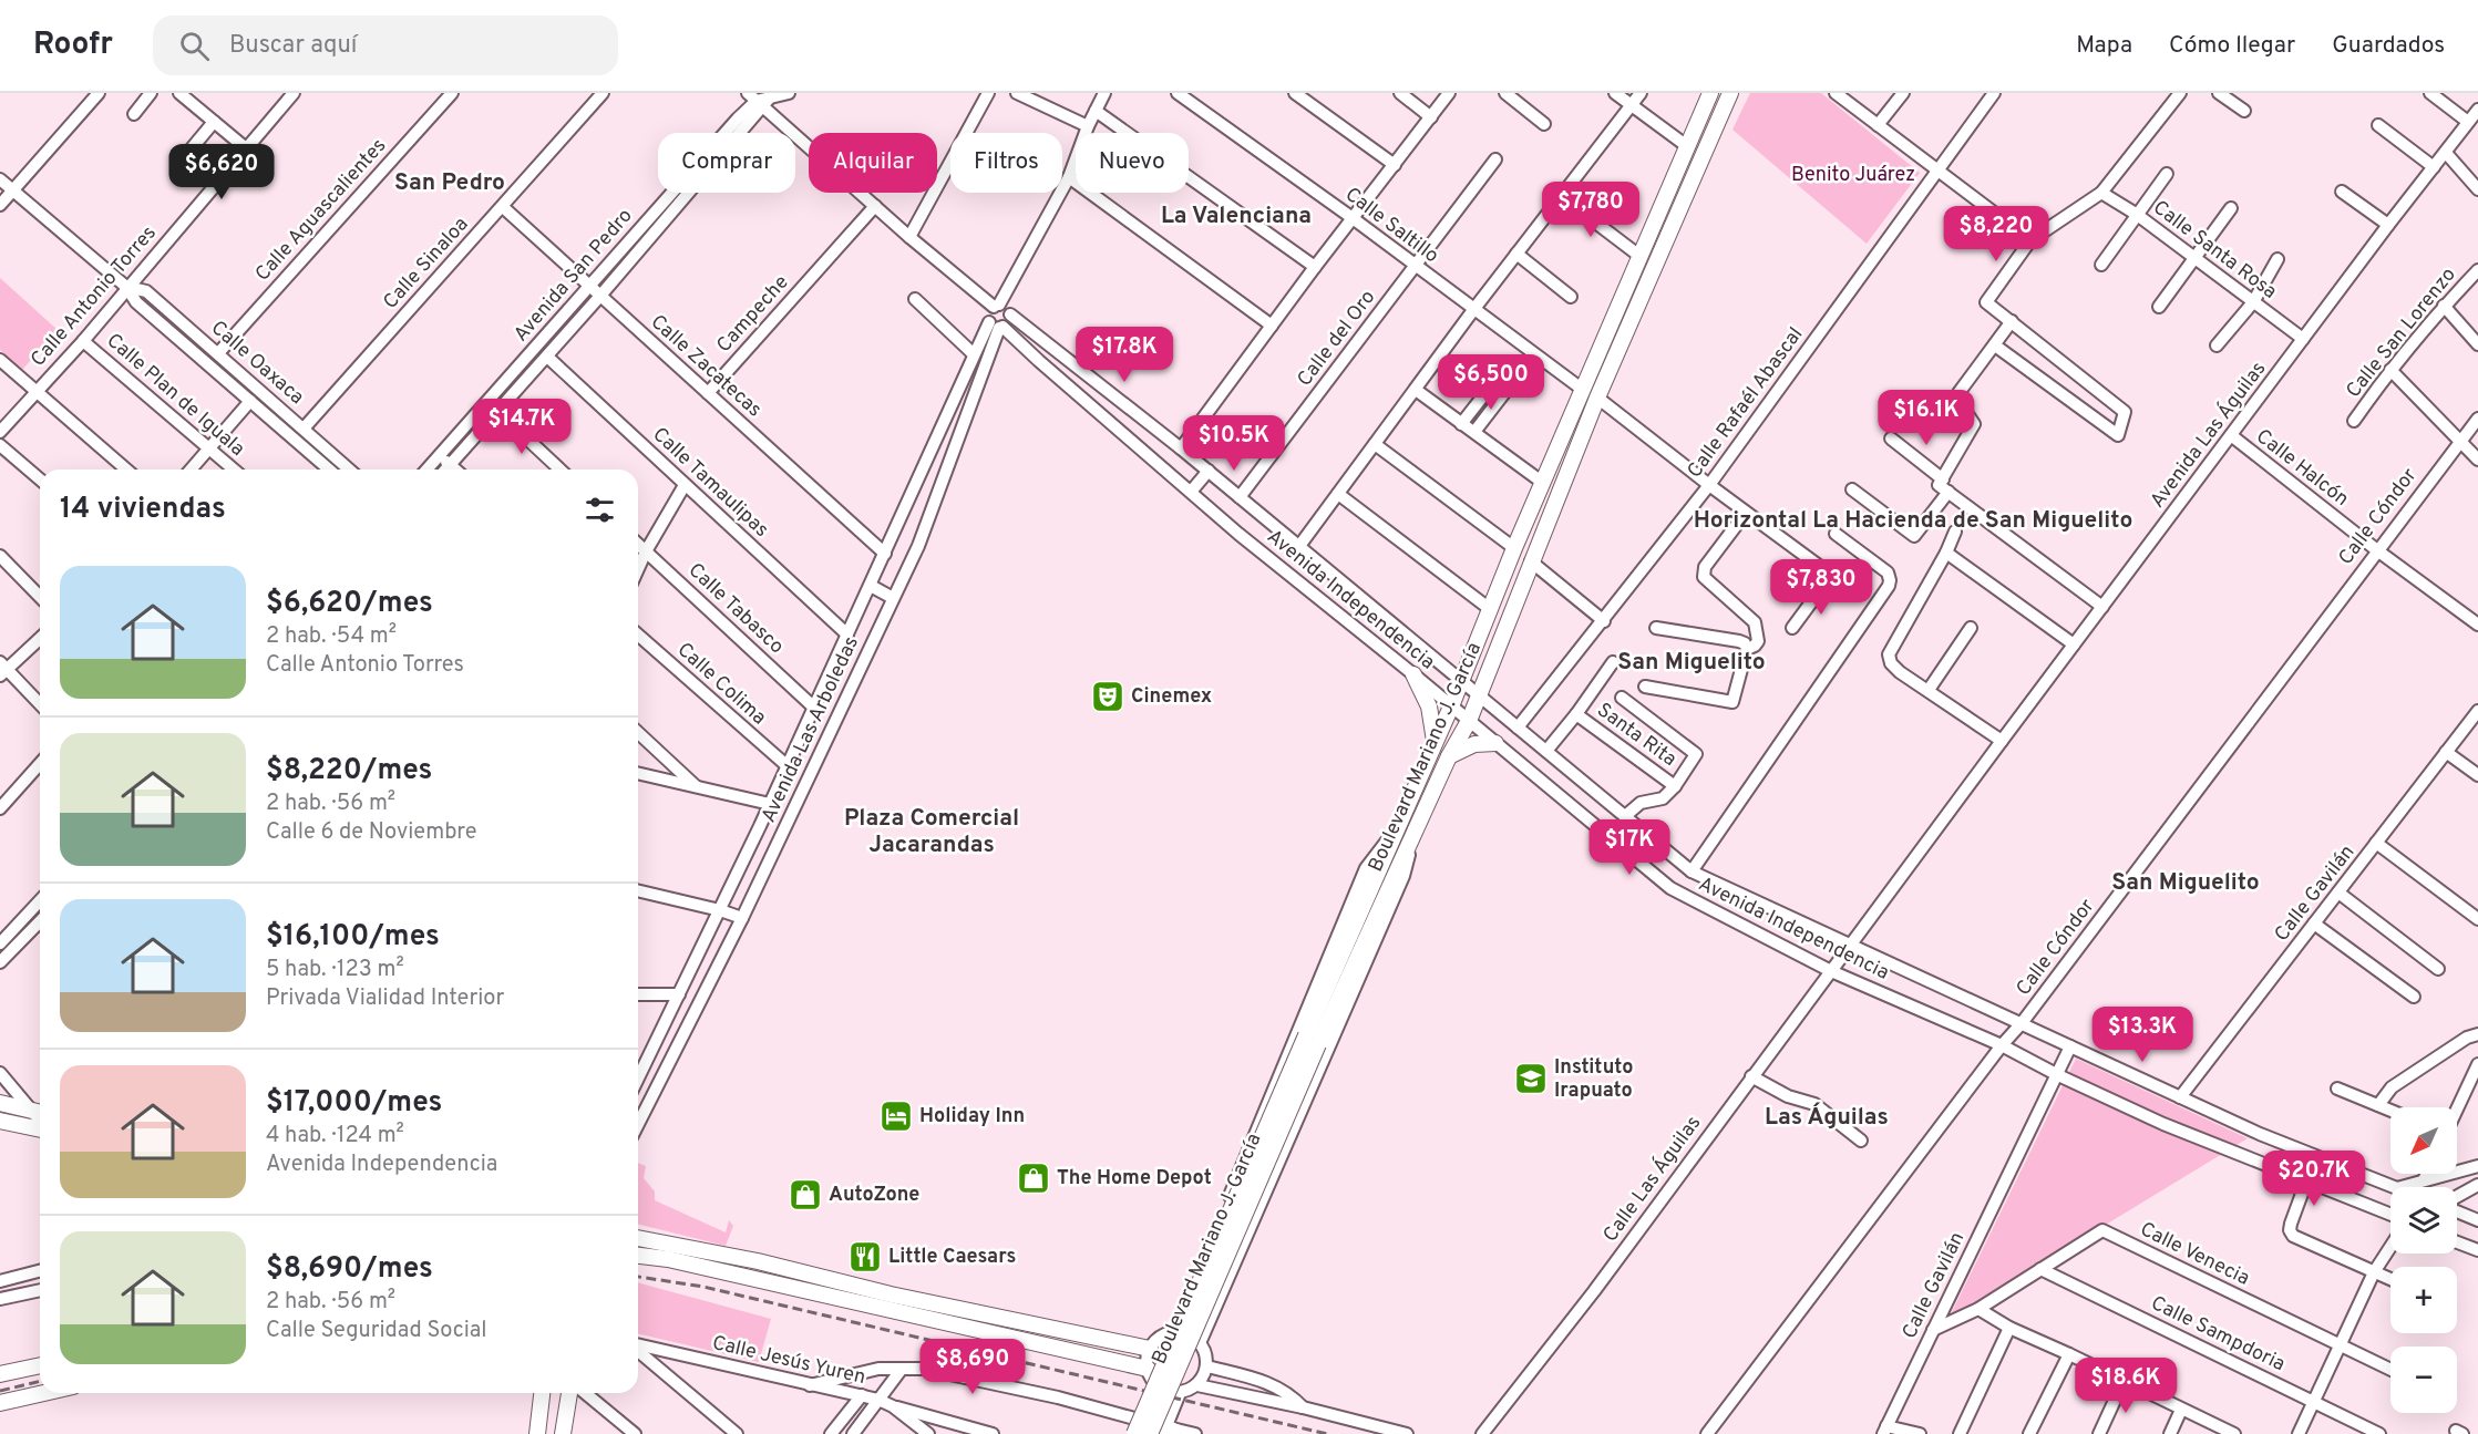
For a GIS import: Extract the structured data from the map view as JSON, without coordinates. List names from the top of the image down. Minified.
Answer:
{"streets":{"main road":["Boulevard Mariano J. García"],"street":["Calle Aguascalientes","Calle Saltillo","Calle Santa Rosa","Calle Sinaloa","Avenida San Pedro","Calle Antonio Torres","Campeche","Calle San Lorenzo","Calle del Oro","Calle Oaxaca","Calle Zacatecas","Calle Plan de Iguala","Calle Rafaél Abascal","Avenida Las Águilas","Calle Halcón","Calle Tamaulipas","Calle Cóndor","Avenida Independencia","Calle Tabasco","Calle Colima","Avenida Las Arboledas","Santa Rita","Calle Gavilán","Calle Las Águilas","Calle Venecia","Calle Sampdoria","Calle Jesús Yuren"]},"crossings":[["Calle Aguascalientes","Calle Oaxaca"],["Calle Saltillo","Calle del Oro"],["Calle Saltillo","Boulevard Mariano J. García"],["Calle Santa Rosa","Avenida Las Águilas"],["Calle Sinaloa","Calle Oaxaca"],["Calle Sinaloa","Calle Zacatecas"],["Avenida San Pedro","Calle Zacatecas"],["Avenida San Pedro","Calle Tamaulipas"],["Calle Antonio Torres","Calle Oaxaca"],["Calle Antonio Torres","Calle Plan de Iguala"],["Campeche","Calle Zacatecas"],["Calle del Oro","Avenida Independencia"],["Calle Zacatecas","Avenida Las Arboledas"],["Calle Rafaél Abascal","Avenida Independencia"],["Avenida Las Águilas","Calle Halcón"],["Avenida Las Águilas","Avenida Independencia"],["Avenida Las Águilas","Calle Las Águilas"],["Calle Halcón","Calle Cóndor"],["Calle Tamaulipas","Avenida Las Arboledas"],["Calle Cóndor","Avenida Independencia"],["Avenida Independencia","Avenida Las Arboledas"],["Avenida Independencia","Boulevard Mariano J. García"],["Avenida Independencia","Calle Gavilán"],["Avenida Independencia","Calle Las Águilas"],["Calle Tabasco","Avenida Las Arboledas"],["Calle Colima","Avenida Las Arboledas"],["Calle Gavilán","Calle Venecia"],["Calle Venecia","Calle Sampdoria"]],"districts":["San Pedro","La Valenciana","Horizontal La Hacienda de San Miguelito","San Miguelito","Plaza Comercial Jacarandas","San Miguelito","Las Águilas"],"parks":["Benito Juárez"],"places":{"theatre":["Cinemex"],"school or university":["Instituto Irapuato"],"hotel":["Holiday Inn"],"shop":["The Home Depot","AutoZone"],"restaurant":["Little Caesars"]},"north":"bottom left","page":{"header":"Roofr","search":"Buscar aquí","nav":["Mapa","Cómo llegar","Guardados"],"chip":["Comprar","Alquilar","Filtros","Nuevo"],"price":["$6,620","$7,780","$8,220","$17.8K","$6,500","$16.1K","$14.7K","$10.5K","$7,830","$17K","$13.3K","$20.7K","$8,690","$18.6K"],"heading":"14 viviendas","list":[{"name":"$6,620/mes","note":"2 hab. · 54 m² · Calle Antonio Torres"},{"name":"$8,220/mes","note":"2 hab. · 56 m² · Calle 6 de Noviembre"},{"name":"$16,100/mes","note":"5 hab. · 123 m² · Privada Vialidad Interior"},{"name":"$17,000/mes","note":"4 hab. · 124 m² · Avenida Independencia"},{"name":"$8,690/mes","note":"2 hab. · 56 m² · Calle Seguridad Social"}],"map_buttons":["+","−"]}}
